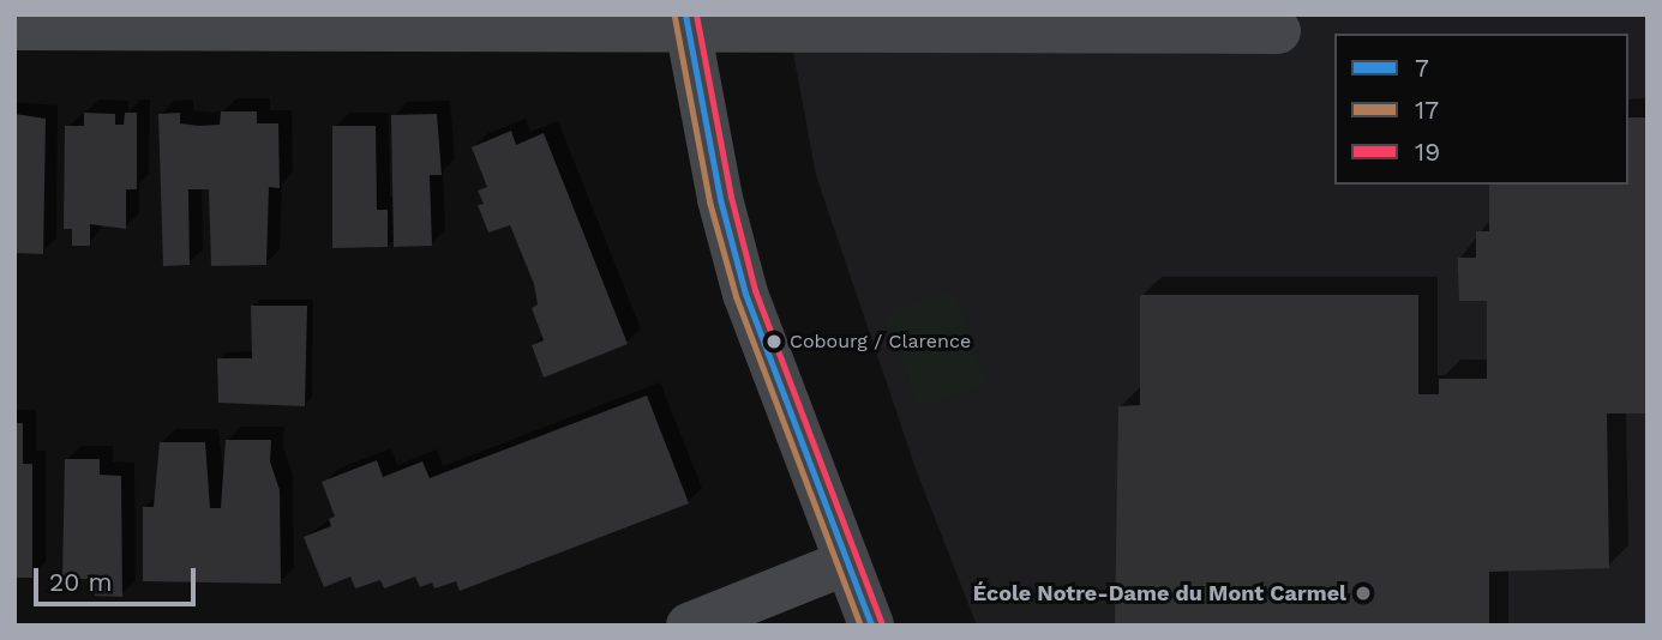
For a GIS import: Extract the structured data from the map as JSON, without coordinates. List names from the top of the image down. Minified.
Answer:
{"places":["Cobourg / Clarence","École Notre-Dame du Mont Carmel"],"lines":["transit line 7","transit line 19","transit line 17"],"legend":["7","17","19"],"scale_bar":"20 m"}
